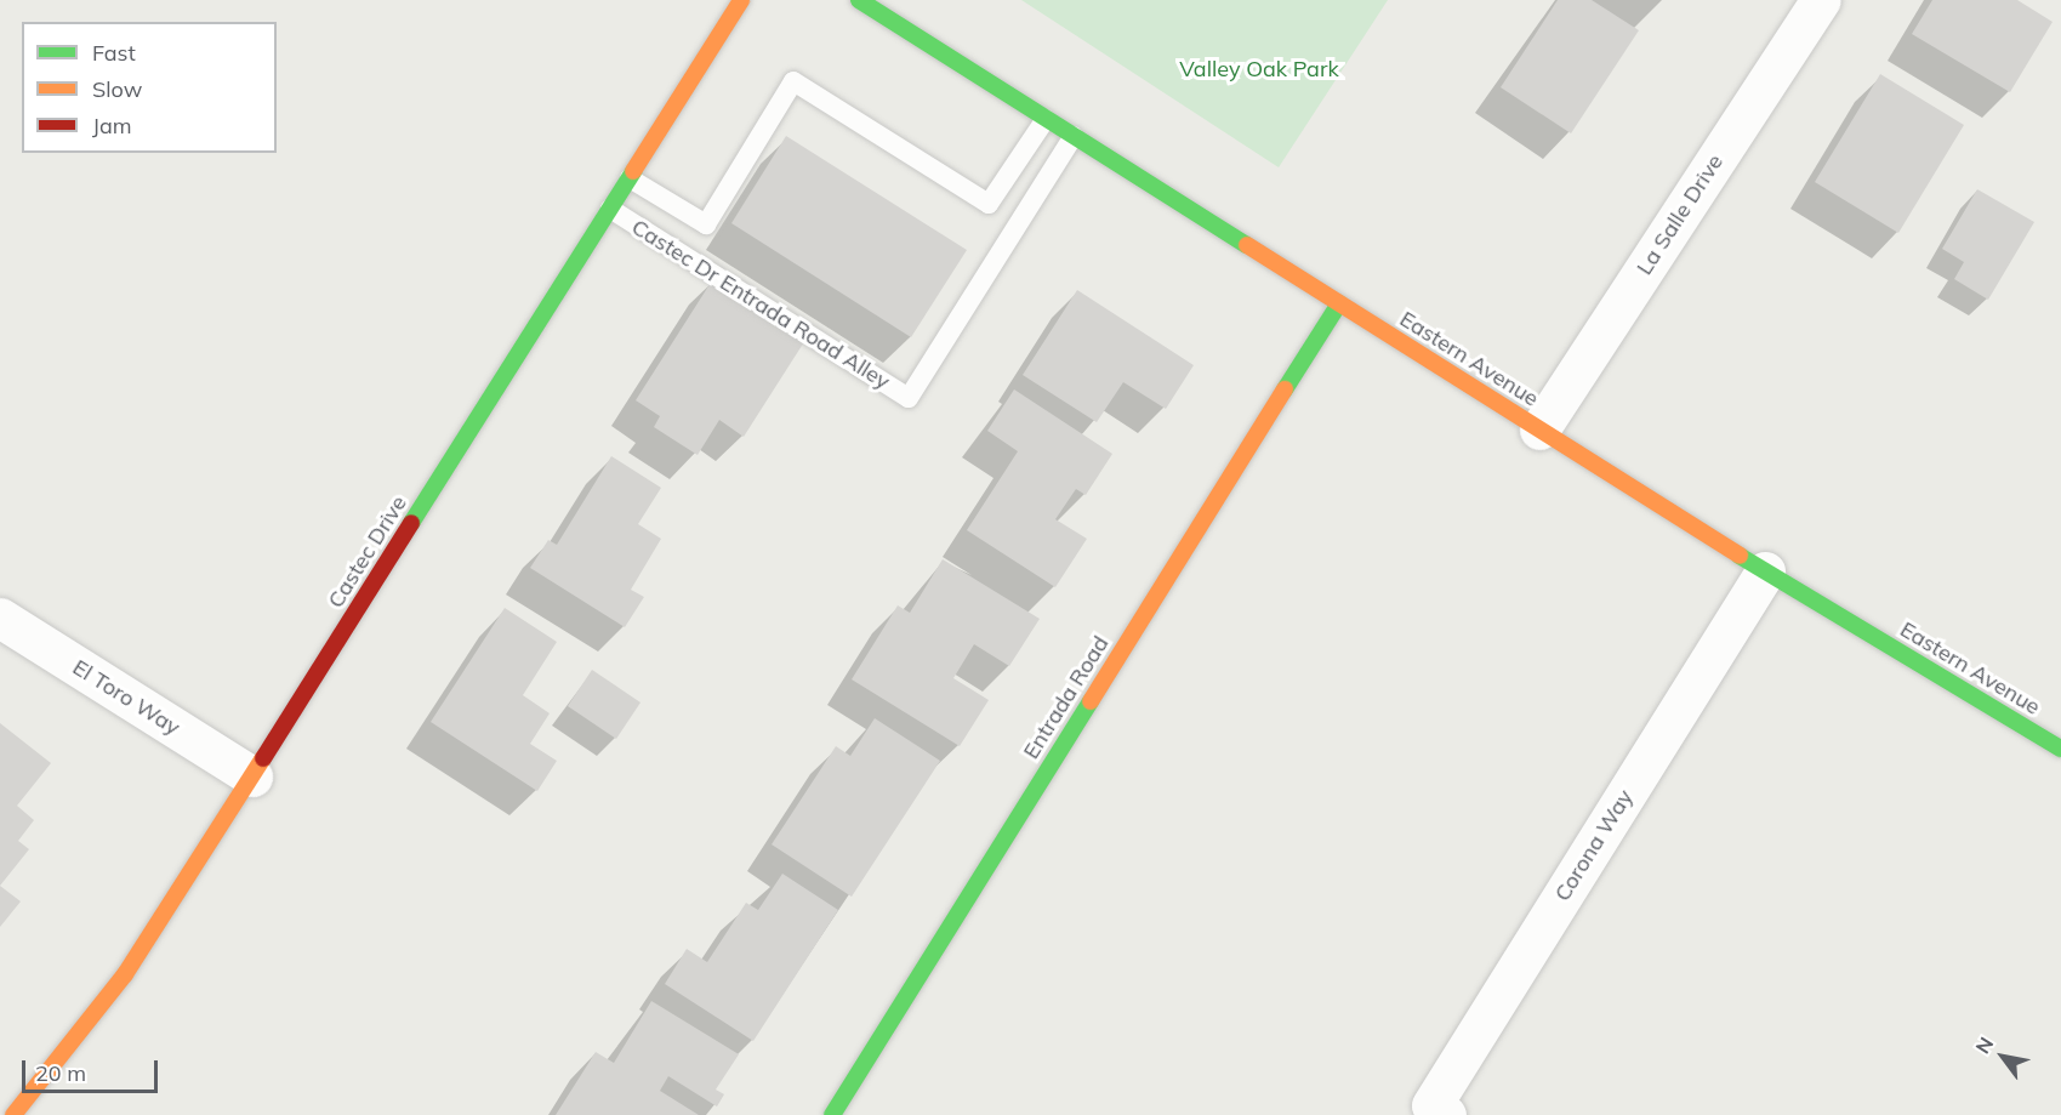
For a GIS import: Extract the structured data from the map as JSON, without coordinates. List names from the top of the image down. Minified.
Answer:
{"streets":{"street":["La Salle Drive","Eastern Avenue","Castec Drive","El Toro Way","Entrada Road","Corona Way"],"lane":["Castec Dr Entrada Road Alley"]},"crossings":[["La Salle Drive","Eastern Avenue"],["Castec Dr Entrada Road Alley","Eastern Avenue"],["Castec Dr Entrada Road Alley","Castec Drive"],["Eastern Avenue","Entrada Road"],["Eastern Avenue","Corona Way"],["Castec Drive","El Toro Way"]],"parks":["Valley Oak Park"],"legend":["Fast","Slow","Jam"],"scale_bar":"20 m","north":"top left"}
